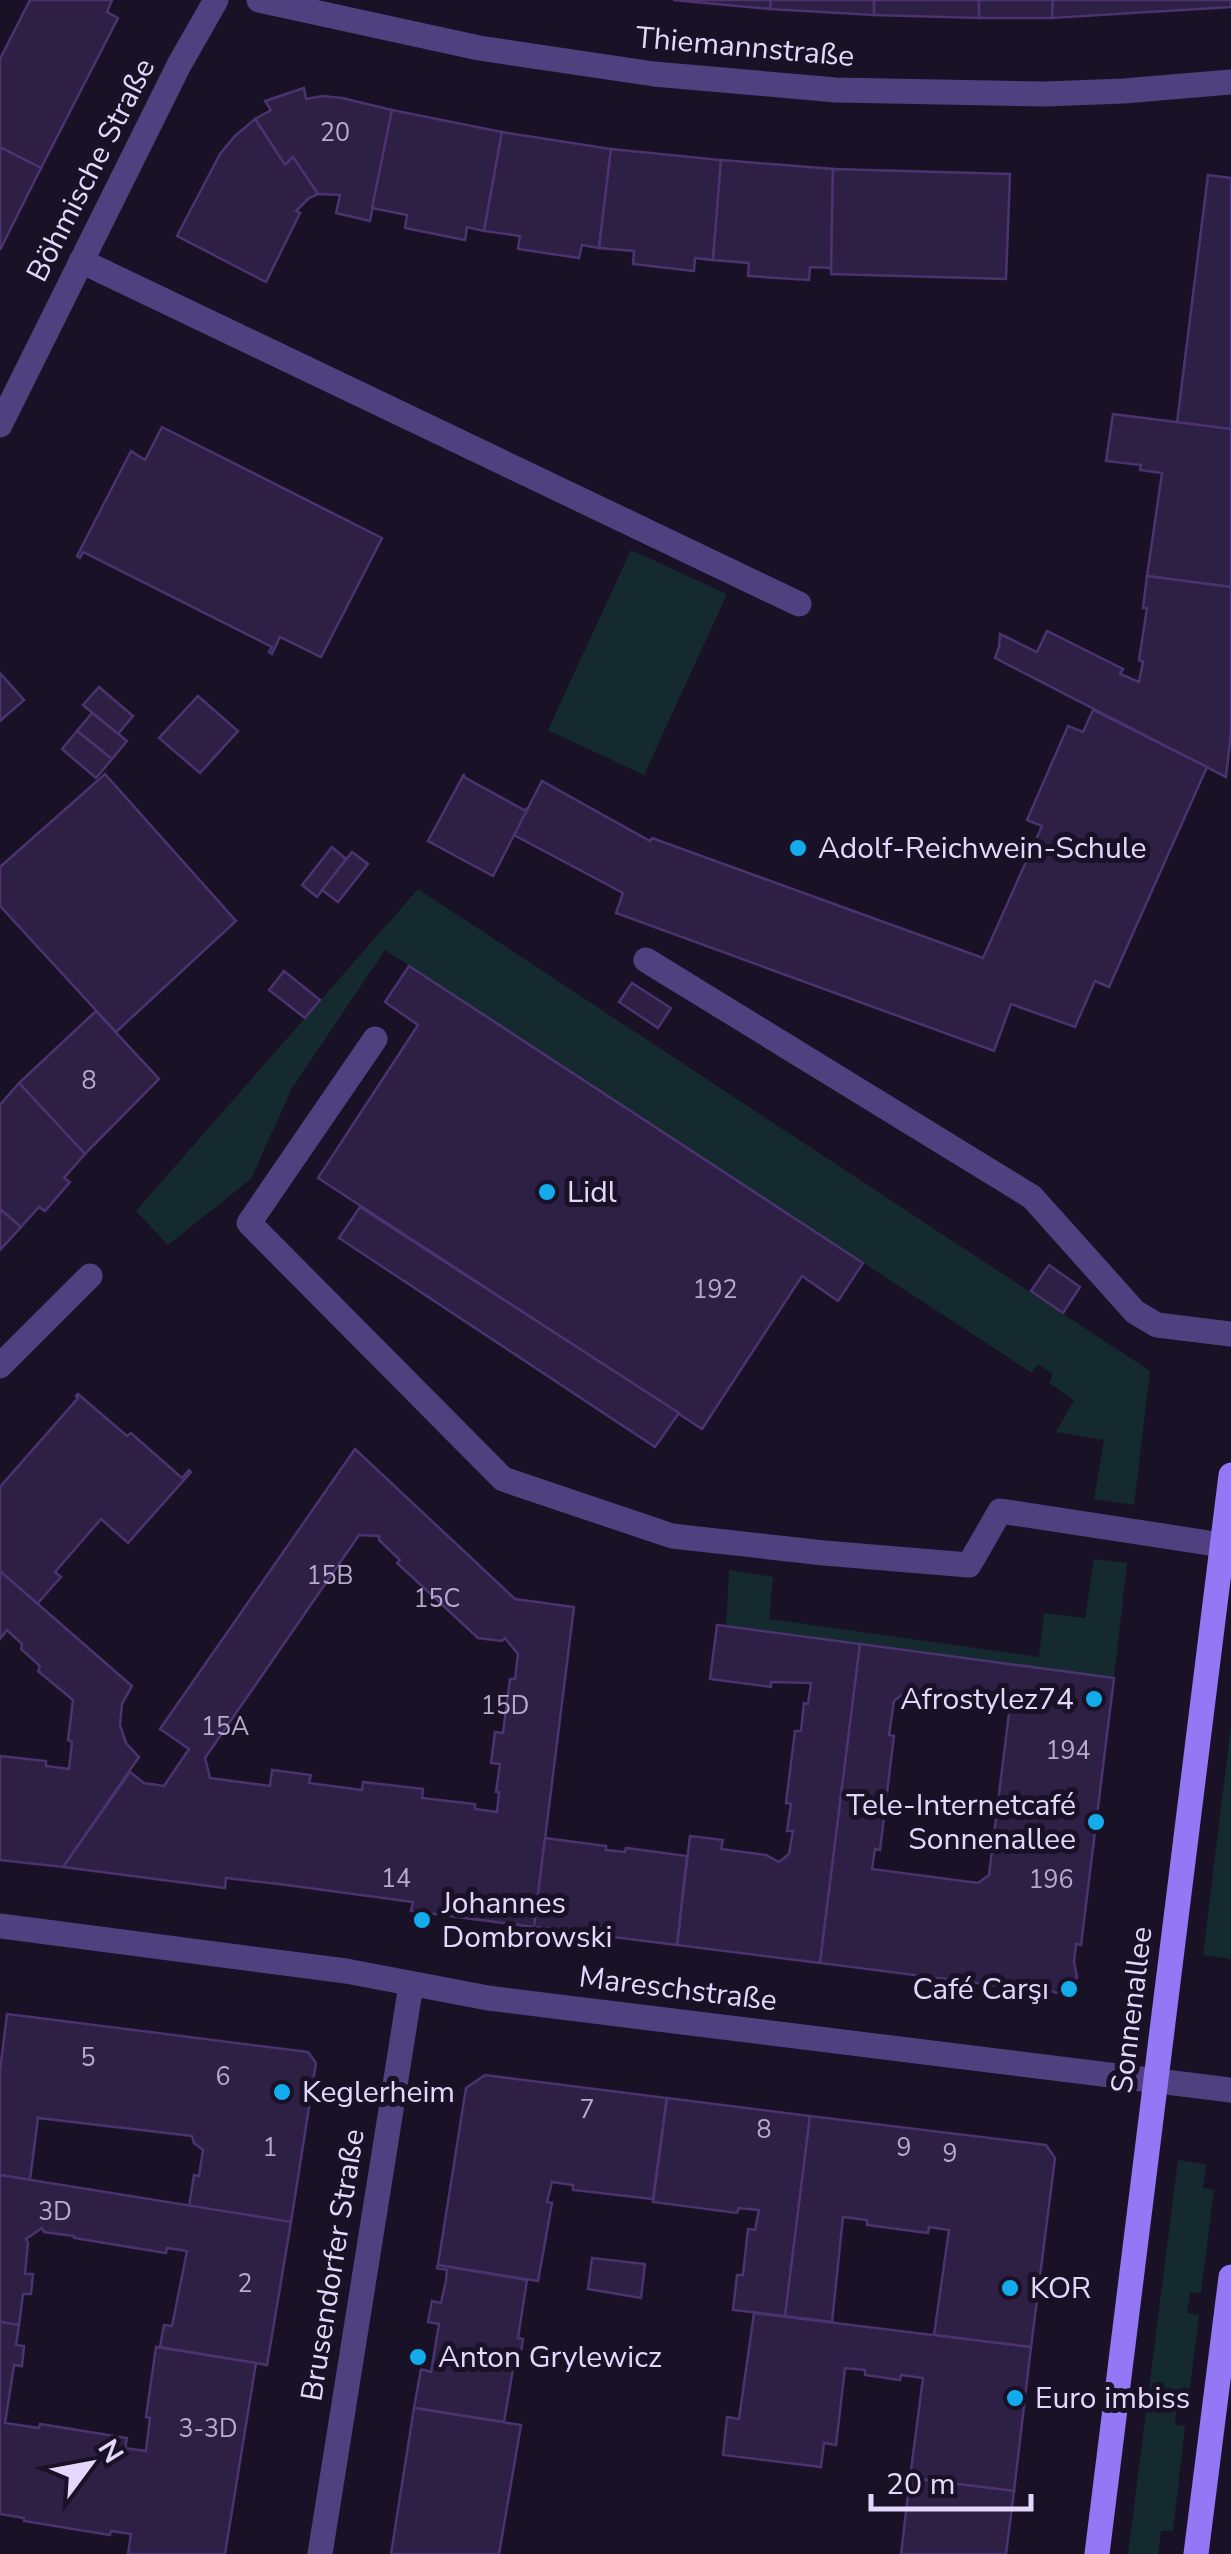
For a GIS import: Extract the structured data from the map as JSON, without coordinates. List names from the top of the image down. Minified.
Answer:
{"streets":{"main road":["Sonnenallee"],"street":["Thiemannstraße","Böhmische Straße","Mareschstraße","Brusendorfer Straße"]},"crossings":[["Mareschstraße","Sonnenallee"],["Mareschstraße","Brusendorfer Straße"]],"places":["Adolf-Reichwein-Schule","Lidl","Afrostylez74","Tele-Internetcafé Sonnenallee","Johannes Dombrowski","Café Carşı","Keglerheim","KOR","Anton Grylewicz","Euro imbiss"],"house_numbers":["20","8","192","15B","15C","15D","15A","194","14","196","5","6","7","8","1","9","9","3D","2","3-3D"],"scale_bar":"20 m","north":"top right"}
